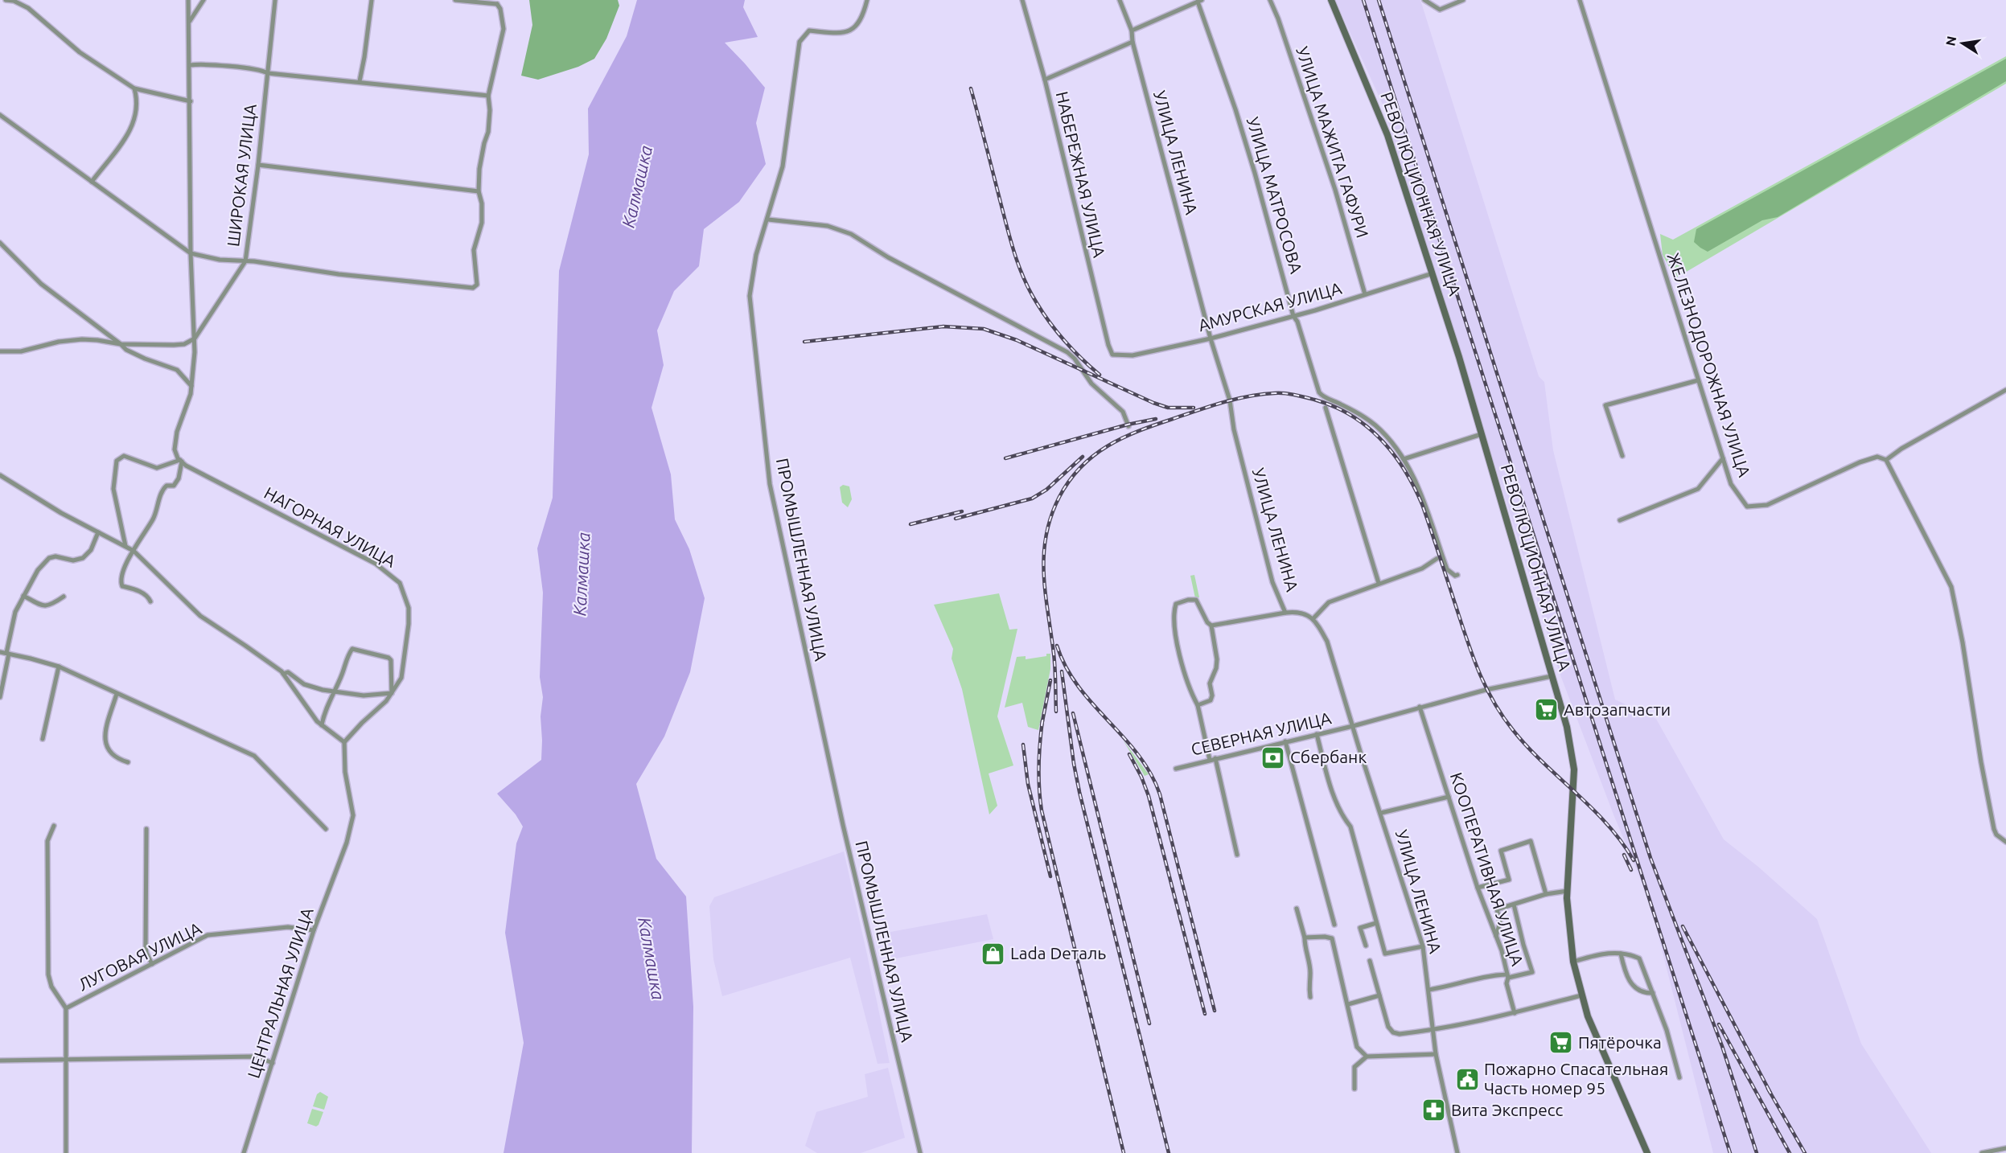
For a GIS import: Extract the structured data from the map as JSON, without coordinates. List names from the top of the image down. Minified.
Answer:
{"streets":{"main road":["РЕВОЛЮЦИОННАЯ УЛИЦА"],"street":["УЛИЦА МАЖИТА ГАФУРИ","УЛИЦА ЛЕНИНА","НАБЕРЕЖНАЯ УЛИЦА","ШИРОКАЯ УЛИЦА","УЛИЦА МАТРОСОВА","АМУРСКАЯ УЛИЦА","ЖЕЛЕЗНОДОРОЖНАЯ УЛИЦА","НАГОРНАЯ УЛИЦА","ПРОМЫШЛЕННАЯ УЛИЦА","СЕВЕРНАЯ УЛИЦА","КООПЕРАТИВНАЯ УЛИЦА","ЛУГОВАЯ УЛИЦА","ЦЕНТРАЛЬНАЯ УЛИЦА"]},"crossings":[["УЛИЦА МАЖИТА ГАФУРИ","АМУРСКАЯ УЛИЦА"],["УЛИЦА ЛЕНИНА","АМУРСКАЯ УЛИЦА"],["УЛИЦА ЛЕНИНА","СЕВЕРНАЯ УЛИЦА"],["НАБЕРЕЖНАЯ УЛИЦА","АМУРСКАЯ УЛИЦА"],["РЕВОЛЮЦИОННАЯ УЛИЦА","АМУРСКАЯ УЛИЦА"],["РЕВОЛЮЦИОННАЯ УЛИЦА","СЕВЕРНАЯ УЛИЦА"],["УЛИЦА МАТРОСОВА","АМУРСКАЯ УЛИЦА"],["НАГОРНАЯ УЛИЦА","ЦЕНТРАЛЬНАЯ УЛИЦА"],["СЕВЕРНАЯ УЛИЦА","КООПЕРАТИВНАЯ УЛИЦА"],["ЛУГОВАЯ УЛИЦА","ЦЕНТРАЛЬНАЯ УЛИЦА"]],"water":["Калмашка"],"places":{"supermarket":["Автозапчасти","Пятёрочка"],"bank":["Сбербанк"],"shop":["Lada Dеталь"],"public building":["Пожарно Спасательная Часть номер 95"],"pharmacy":["Вита Экспресс"]},"north":"left"}
